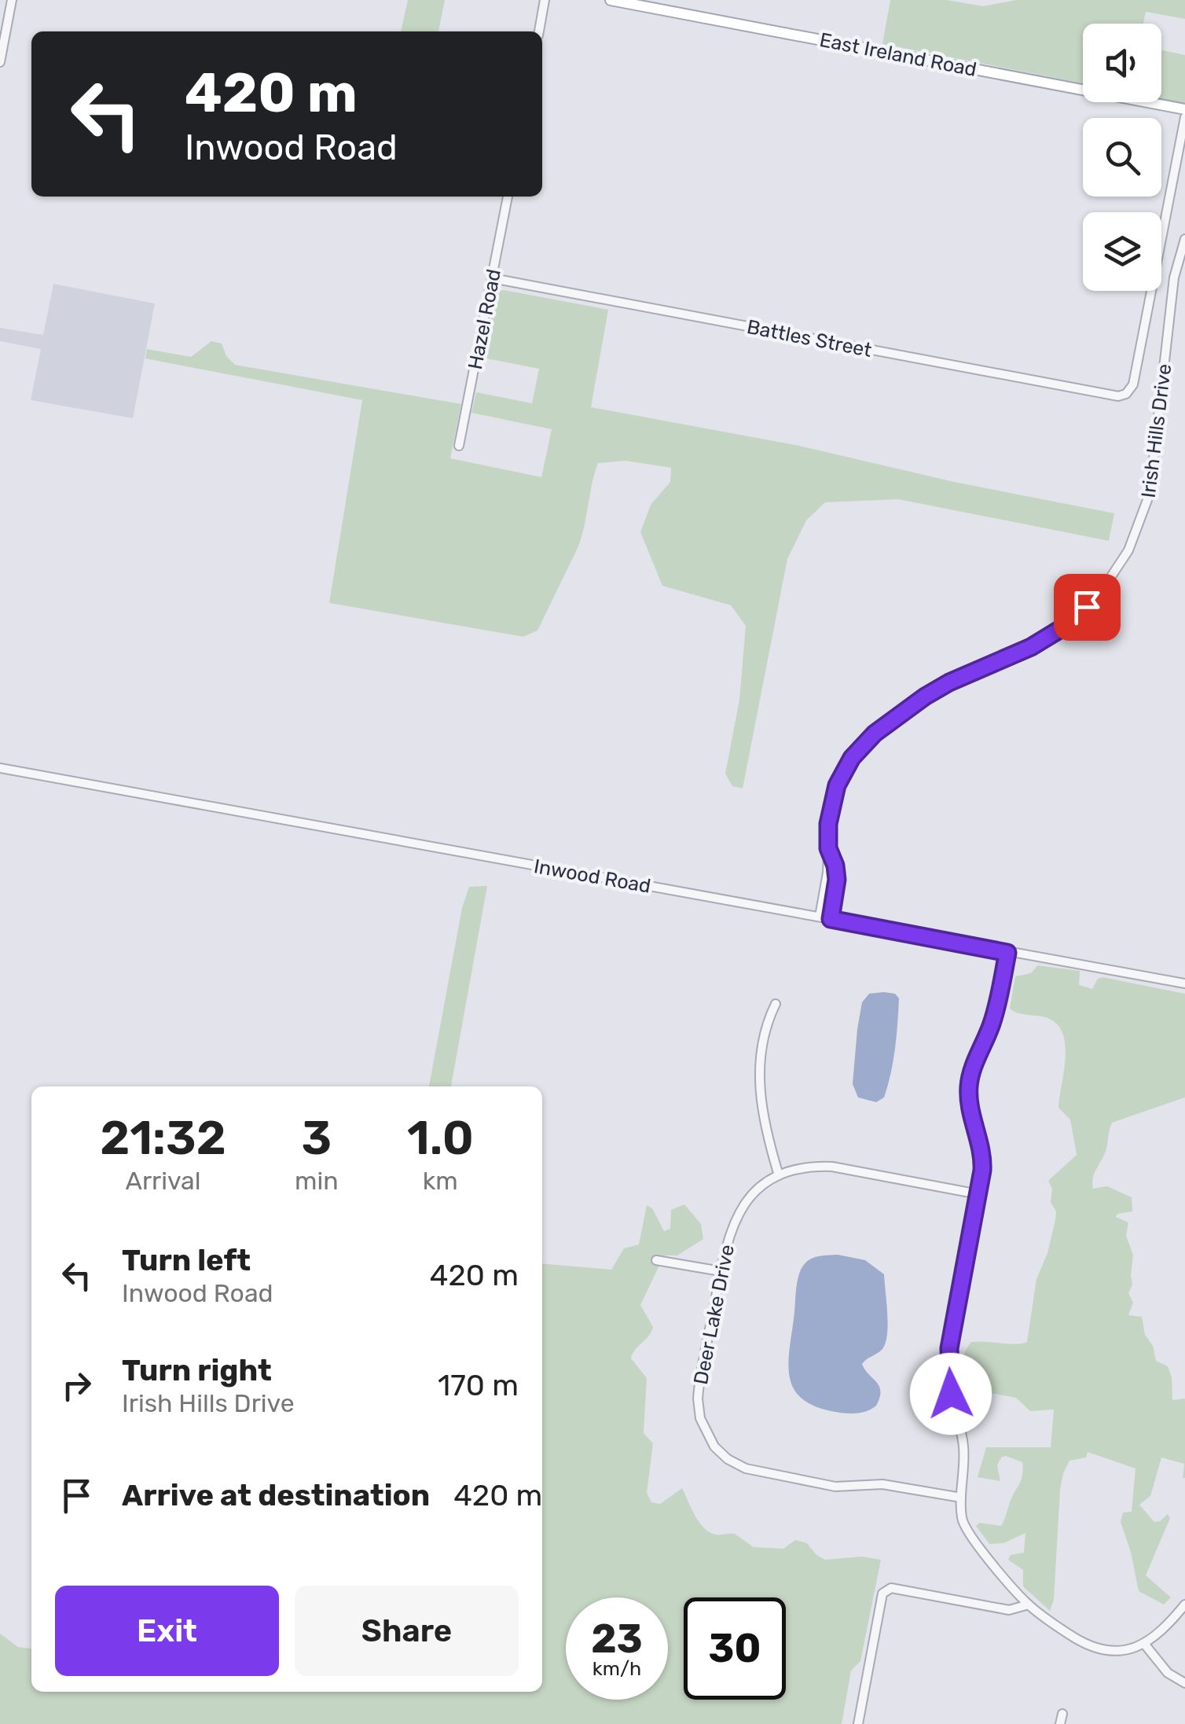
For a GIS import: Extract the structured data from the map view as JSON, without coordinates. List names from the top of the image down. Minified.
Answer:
{"streets":{"main road":["East Ireland Road"],"street":["Hazel Road","Battles Street","Irish Hills Drive","Inwood Road","Deer Lake Drive"]},"crossings":[["Hazel Road","Battles Street"],["Irish Hills Drive","Inwood Road"]],"page":{"turn":["420 m","Inwood Road"],"eta":["21:32","Arrival","3","min","1.0","km"],"list":[{"name":"Turn left","note":"Inwood Road","value":"420 m"},{"name":"Turn right","note":"Irish Hills Drive","value":"170 m"},{"name":"Arrive at destination","value":"420 m"}],"buttons":["Exit","Share"],"speed":"23 km/h","limit":"30"}}
